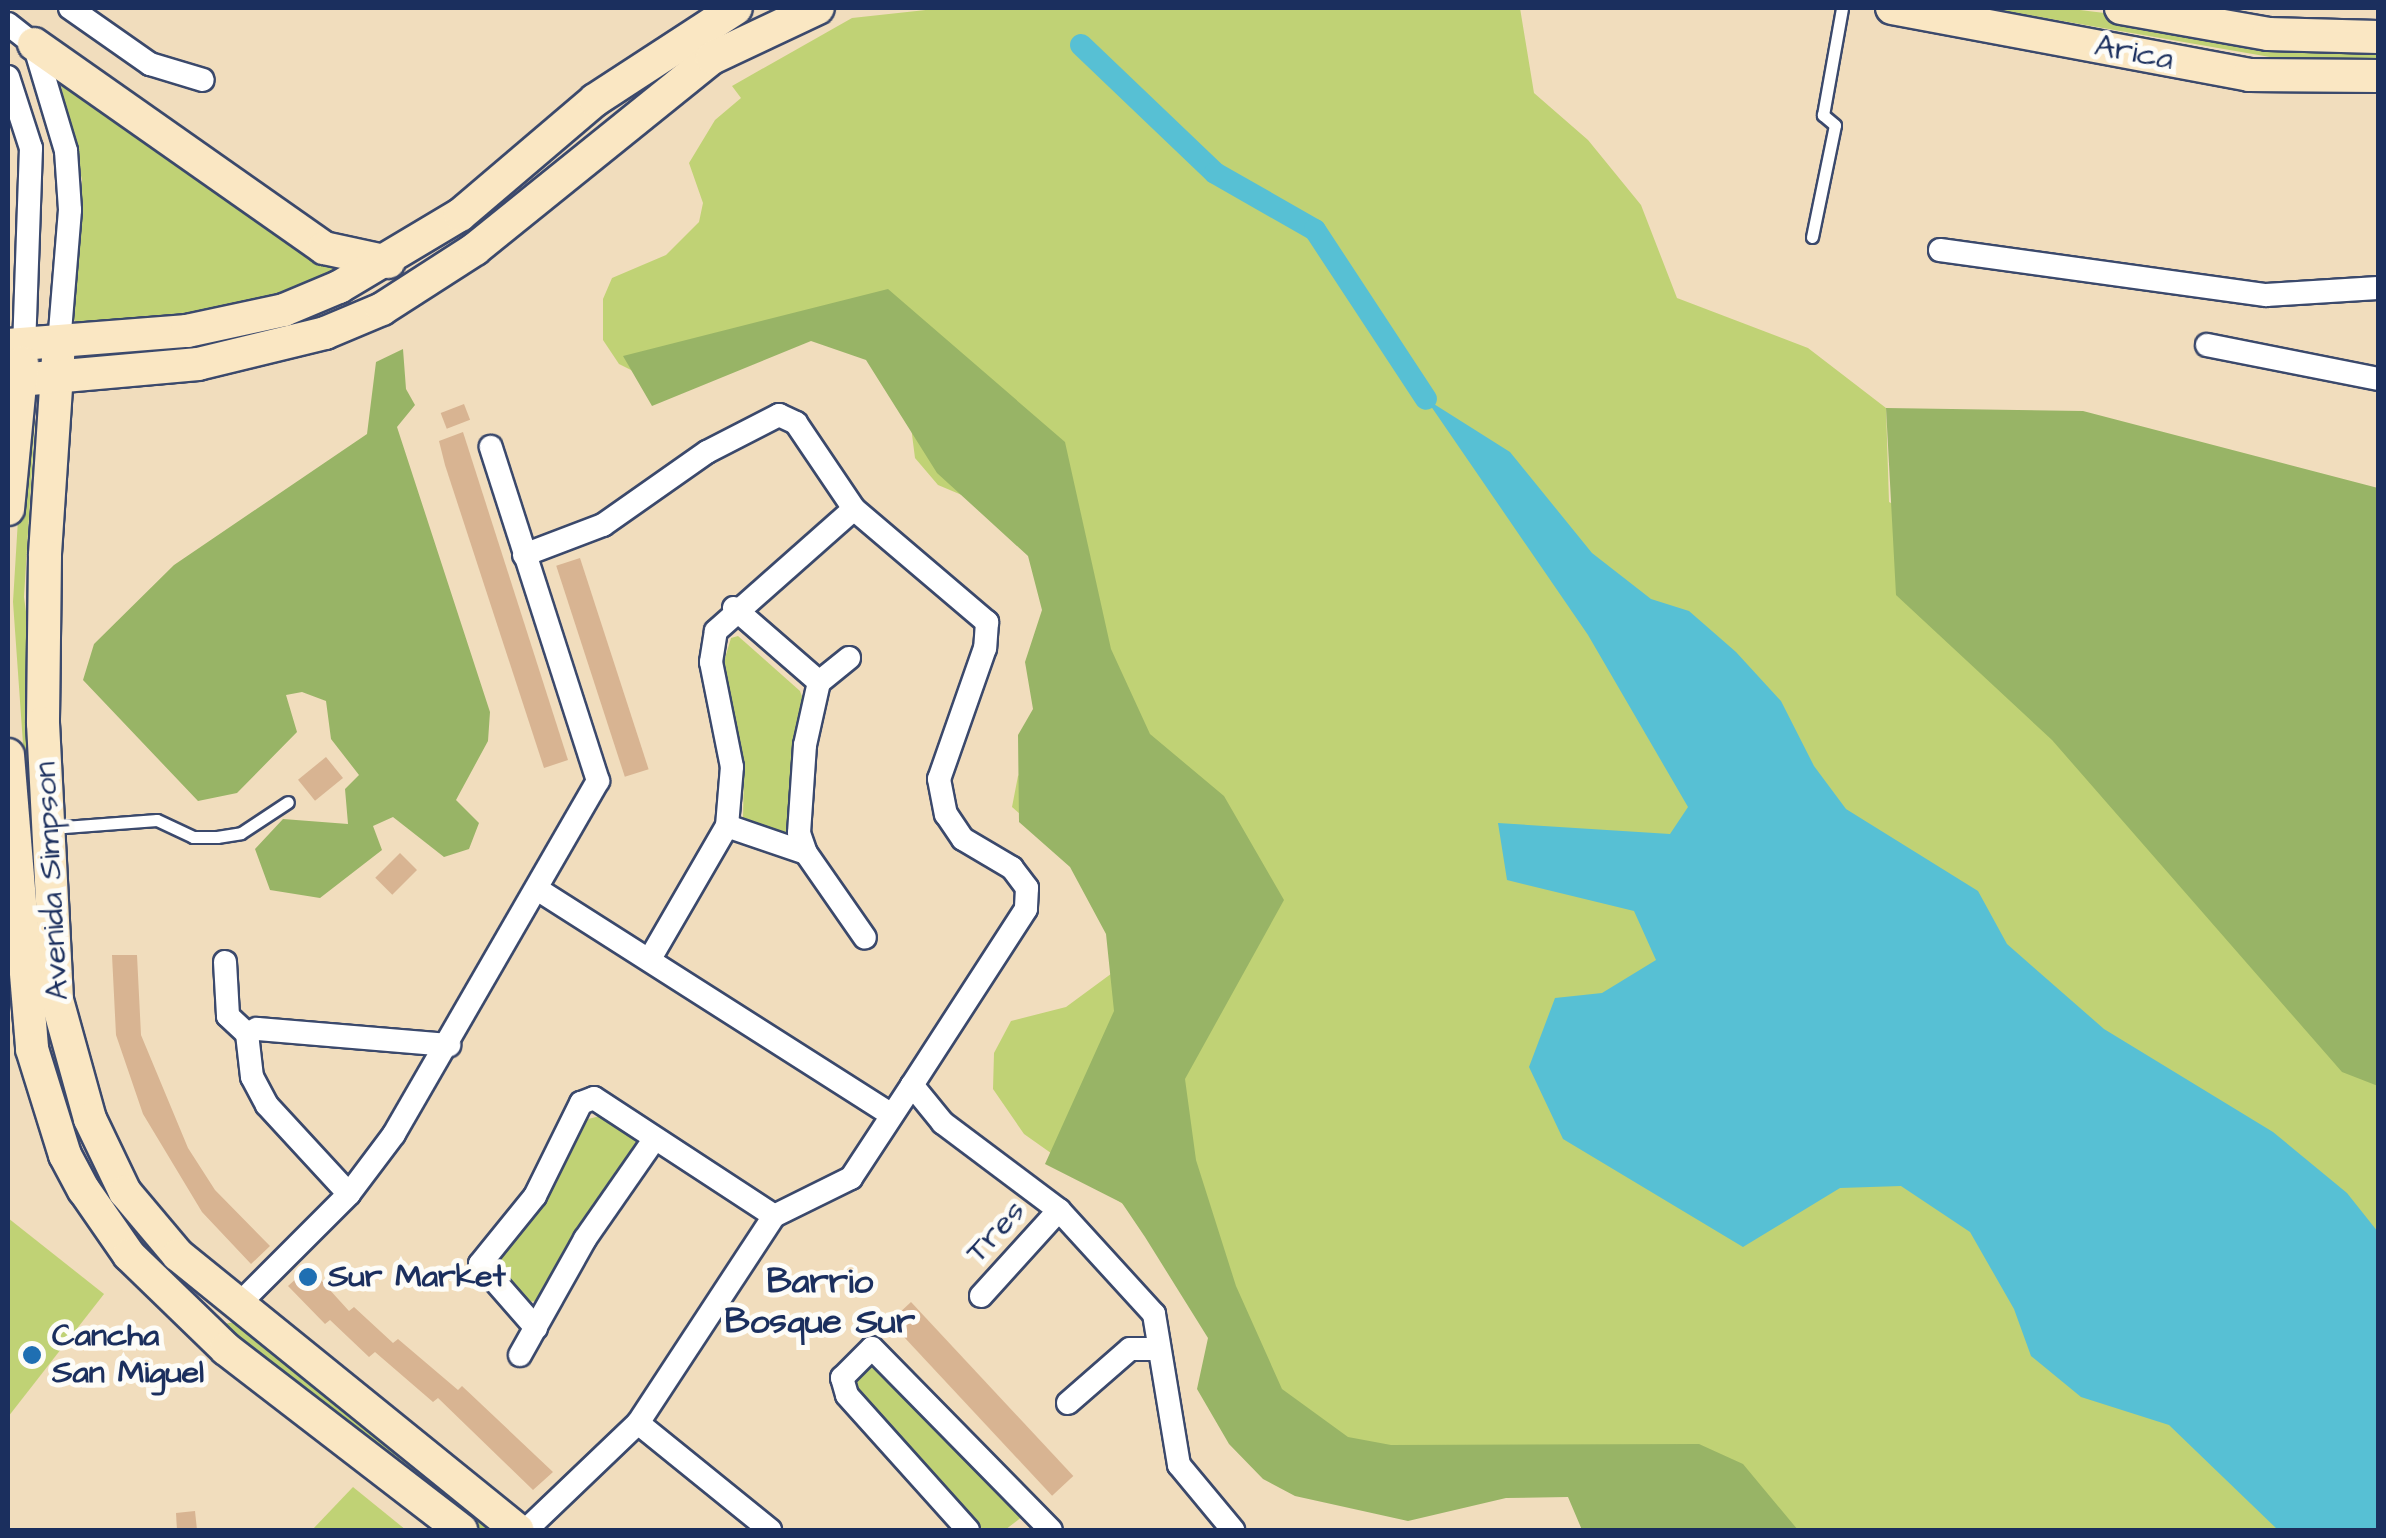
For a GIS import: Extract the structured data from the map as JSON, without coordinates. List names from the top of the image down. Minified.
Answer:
{"streets":{"main road":["Arica","Avenida Simpson"],"street":["Tres"]},"districts":["Barrio Bosque Sur"],"places":["Sur Market","Cancha San Miguel"]}
